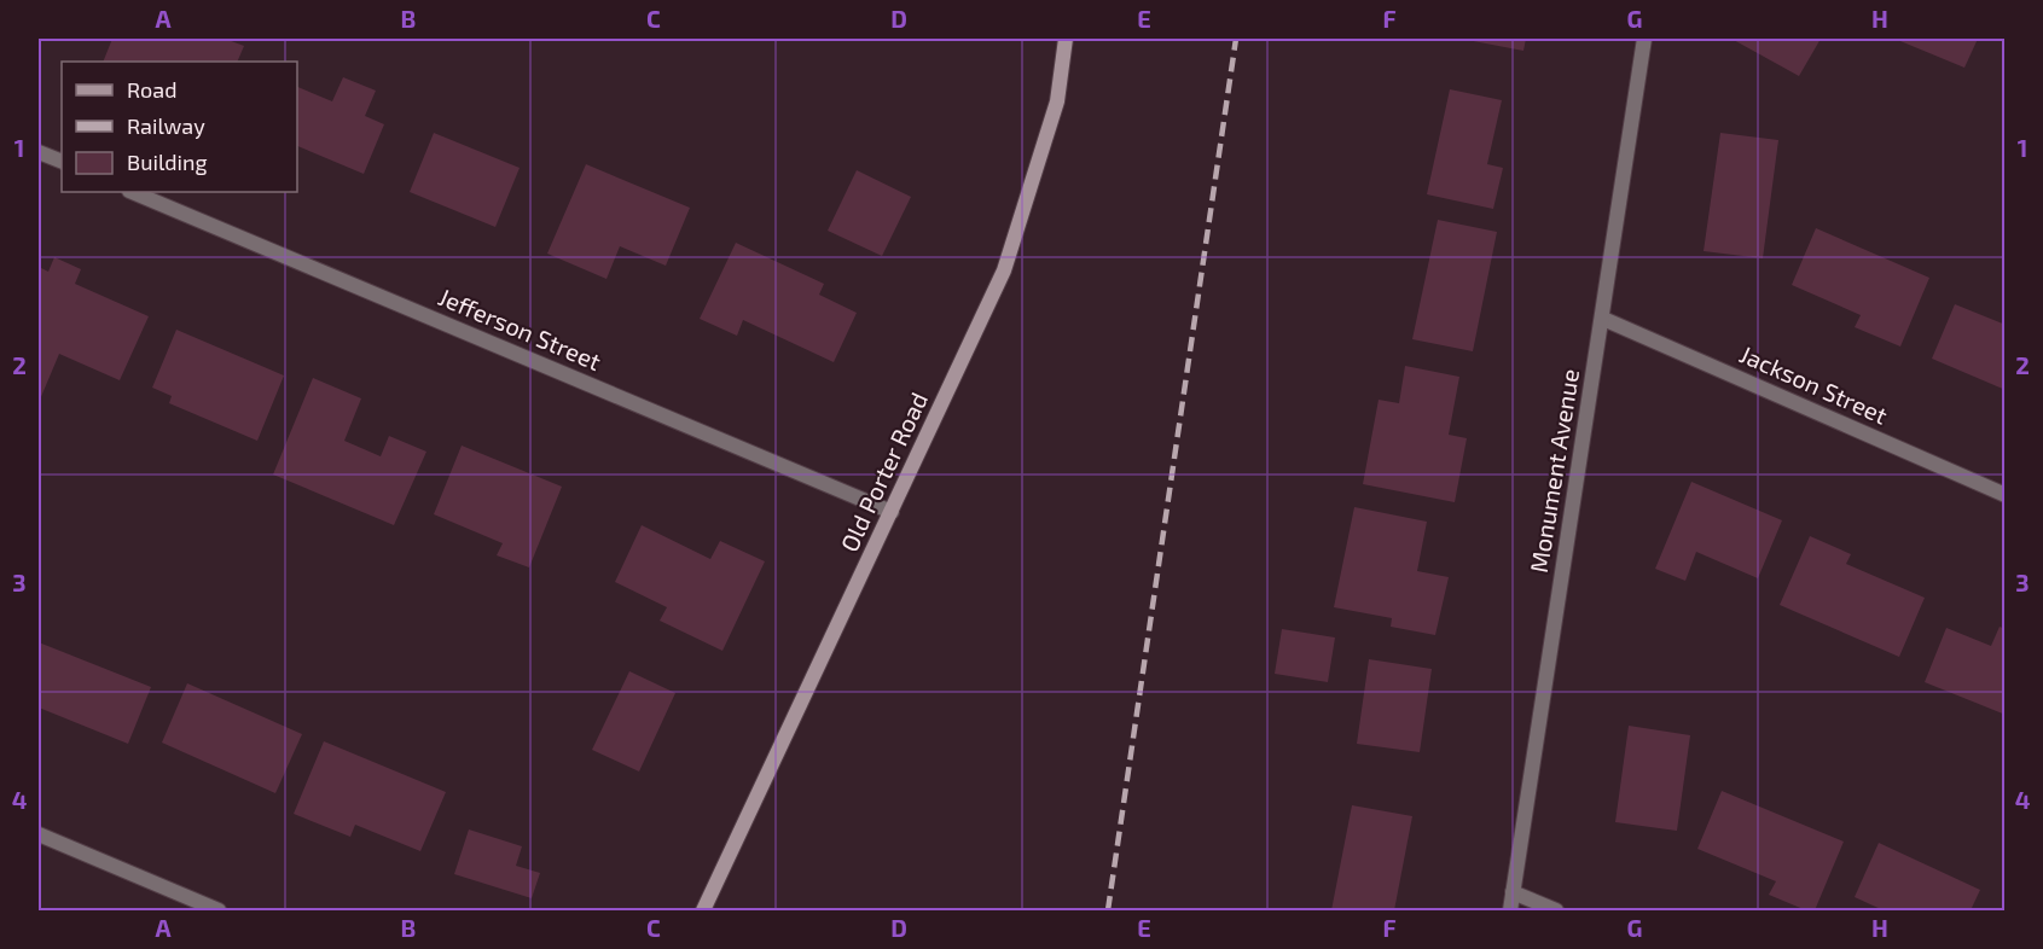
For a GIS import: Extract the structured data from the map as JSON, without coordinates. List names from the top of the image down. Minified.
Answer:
{"streets":{"street":["Jefferson Street","Jackson Street","Monument Avenue","Old Porter Road"]},"crossings":[["Jefferson Street","Old Porter Road"],["Jackson Street","Monument Avenue"]],"legend":["Road","Railway","Building"],"grid":{"columns":["A","B","C","D","E","F","G","H"],"rows":["1","2","3","4"]}}
